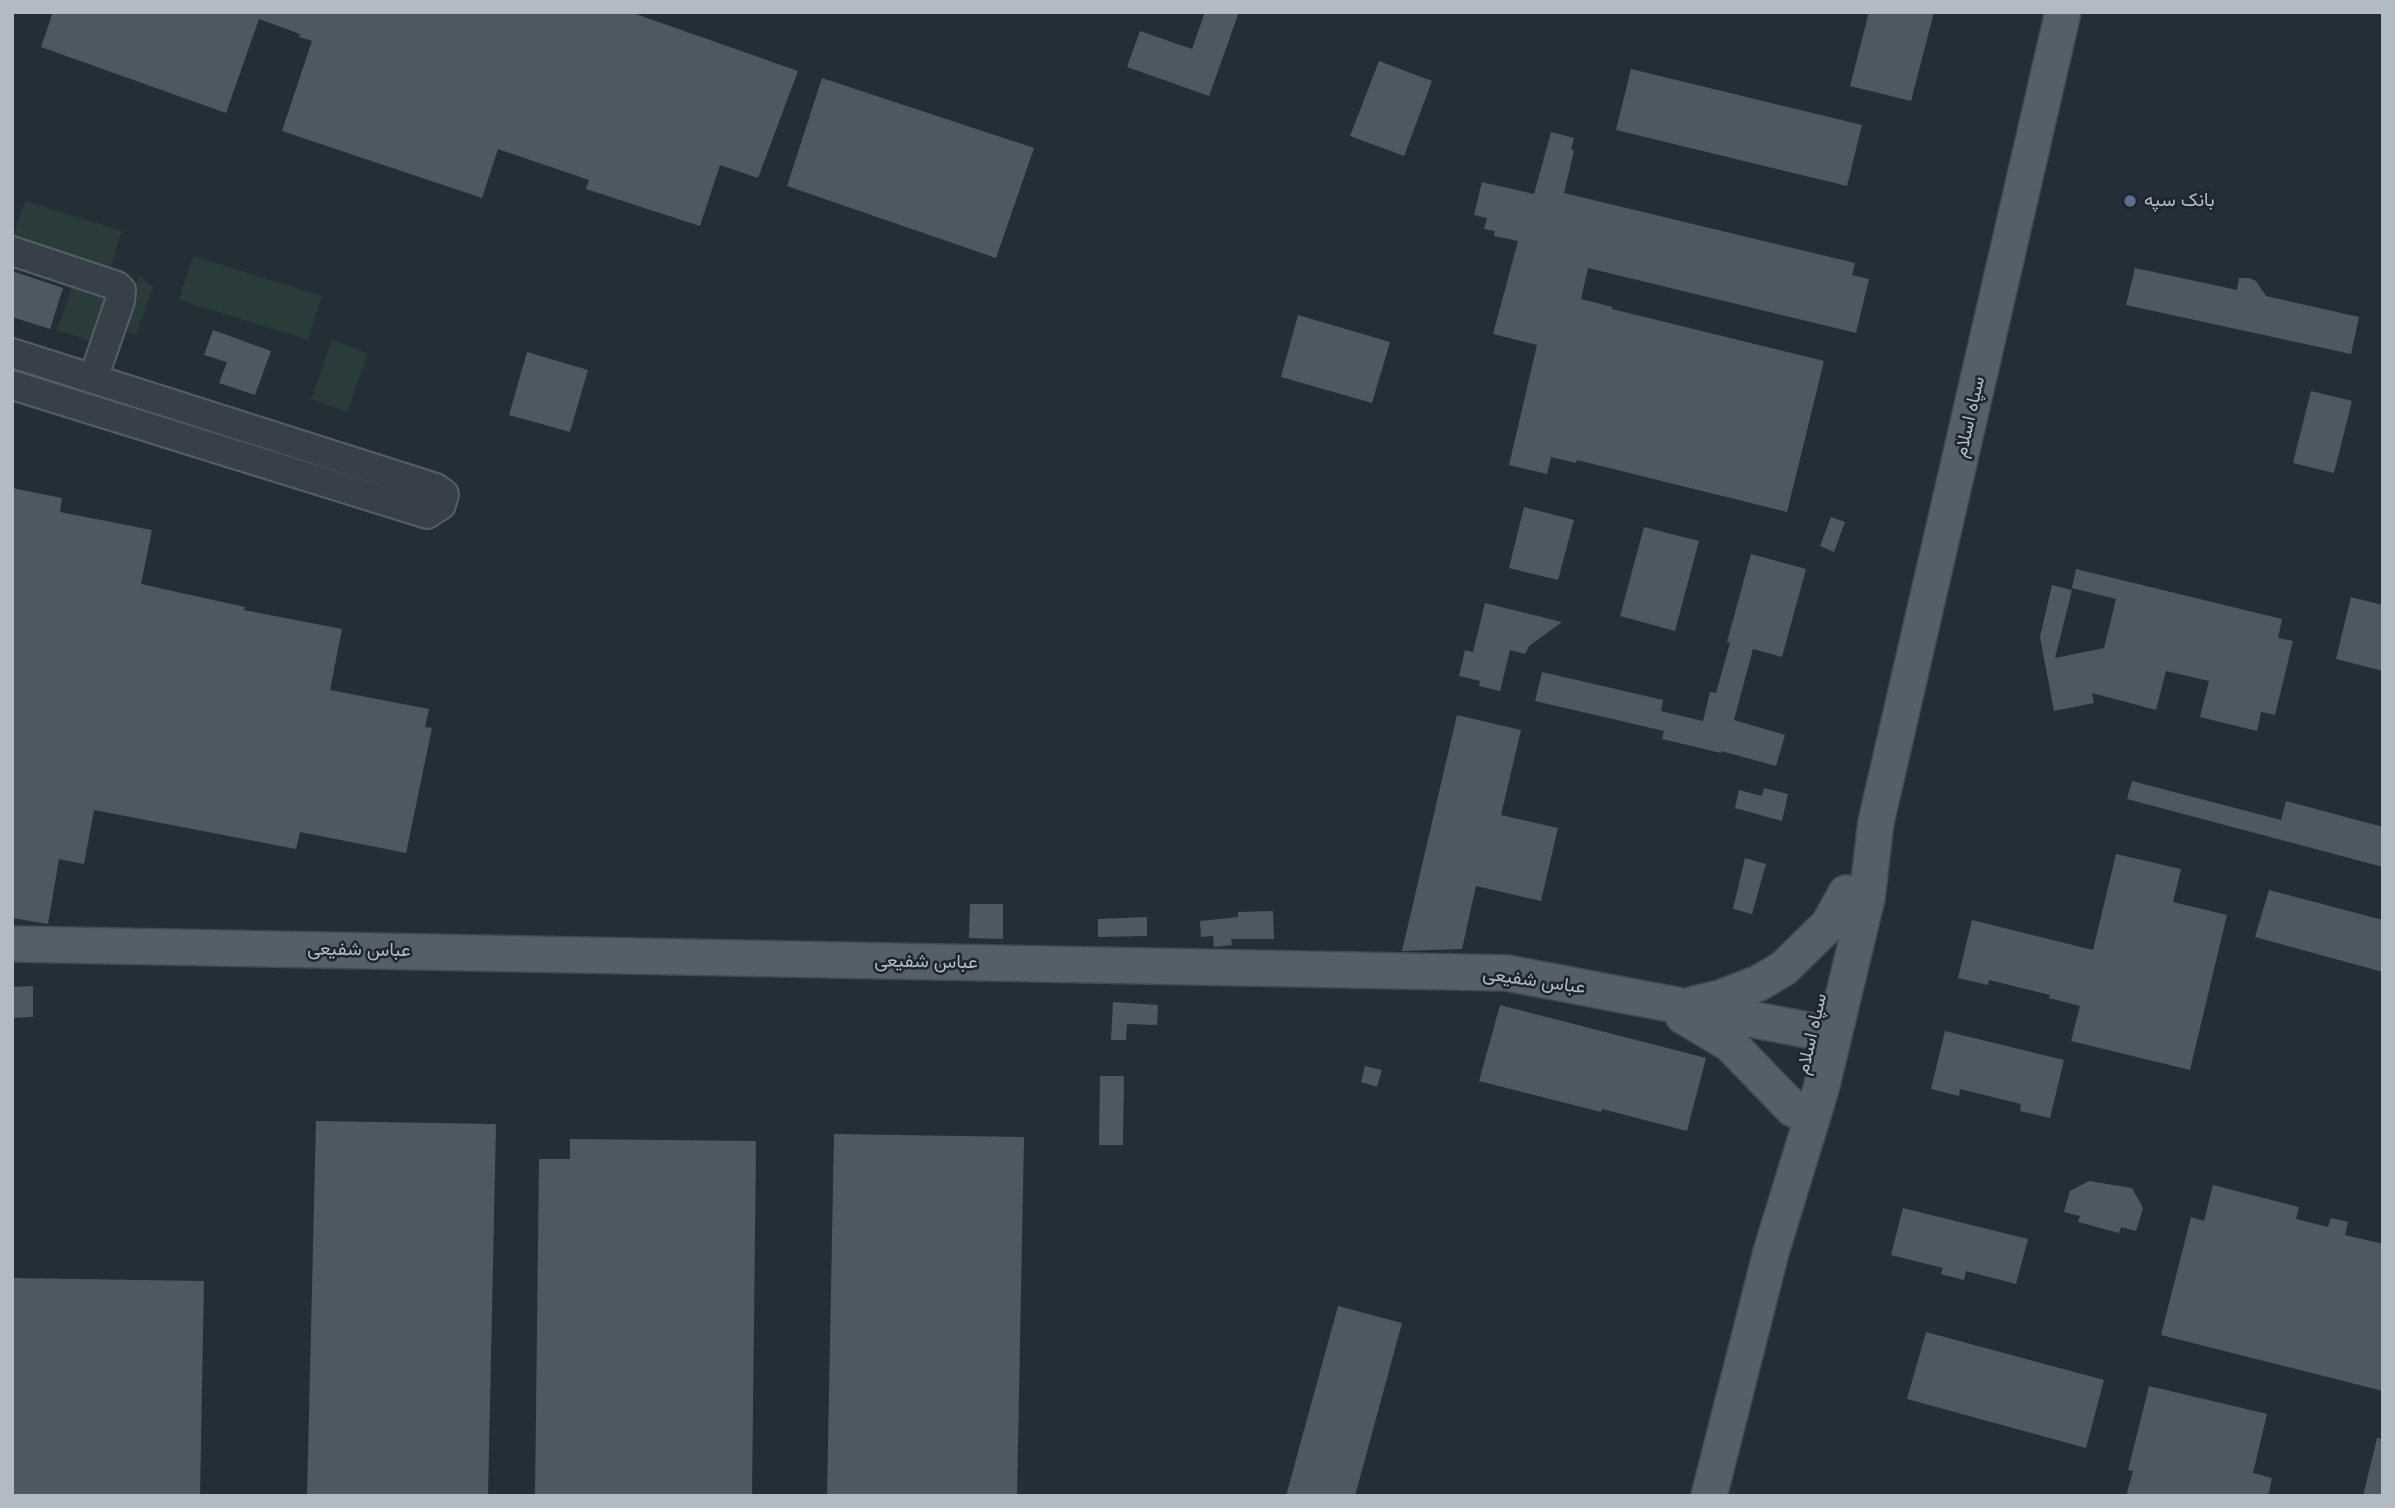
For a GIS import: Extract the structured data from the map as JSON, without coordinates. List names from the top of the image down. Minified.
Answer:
{"streets":{"main road":["سپاه اسلام","عباس شفیعی"]},"crossings":[["سپاه اسلام","عباس شفیعی"]],"places":["بانک سپه"]}
